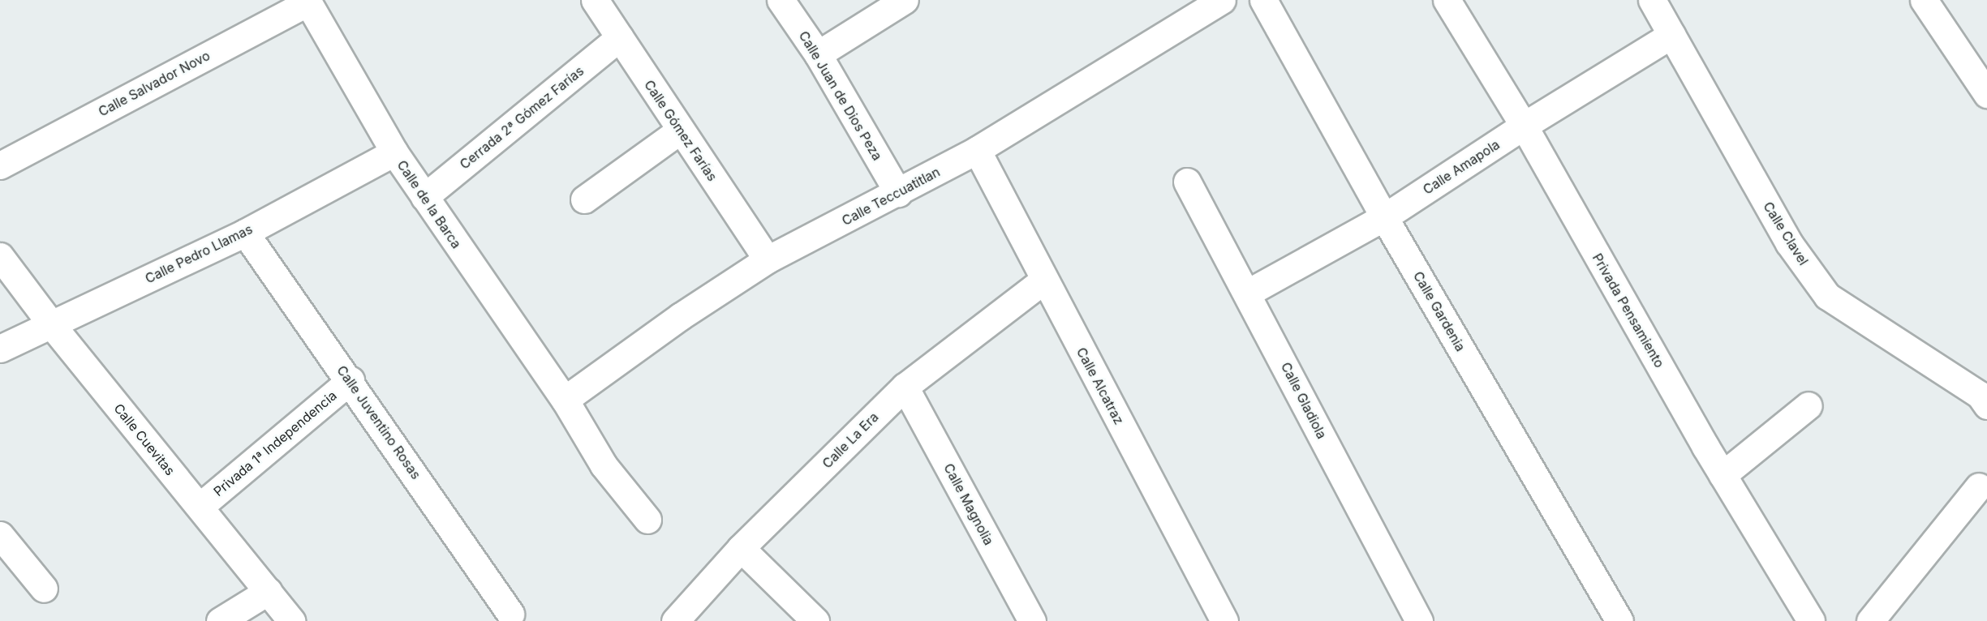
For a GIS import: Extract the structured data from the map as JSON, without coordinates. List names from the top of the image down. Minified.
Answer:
{"streets":{"street":["Calle Salvador Novo","Calle Juan de Dios Peza","Cerrada 2ª Gómez Farías","Calle Gómez Farías","Calle Amapola","Calle Teccuatitlan","Calle de la Barca","Calle Clavel","Calle Pedro Llamas","Privada Pensamiento","Calle Gardenia","Calle Alcatraz","Calle Gladiola","Calle Juventino Rosas","Calle Cuevitas","Calle La Era","Privada 1ª Independencia","Calle Magnolia"]},"crossings":[["Calle Salvador Novo","Calle de la Barca"],["Calle Juan de Dios Peza","Calle Teccuatitlan"],["Cerrada 2ª Gómez Farías","Calle Gómez Farías"],["Cerrada 2ª Gómez Farías","Calle de la Barca"],["Calle Gómez Farías","Calle Teccuatitlan"],["Calle Amapola","Calle Clavel"],["Calle Amapola","Privada Pensamiento"],["Calle Amapola","Calle Gardenia"],["Calle Amapola","Calle Gladiola"],["Calle Teccuatitlan","Calle de la Barca"],["Calle Teccuatitlan","Calle Alcatraz"],["Calle de la Barca","Calle Pedro Llamas"],["Calle Pedro Llamas","Calle Juventino Rosas"],["Calle Pedro Llamas","Calle Cuevitas"],["Calle Alcatraz","Calle La Era"],["Calle Juventino Rosas","Privada 1ª Independencia"],["Calle Cuevitas","Privada 1ª Independencia"],["Calle La Era","Calle Magnolia"]]}
